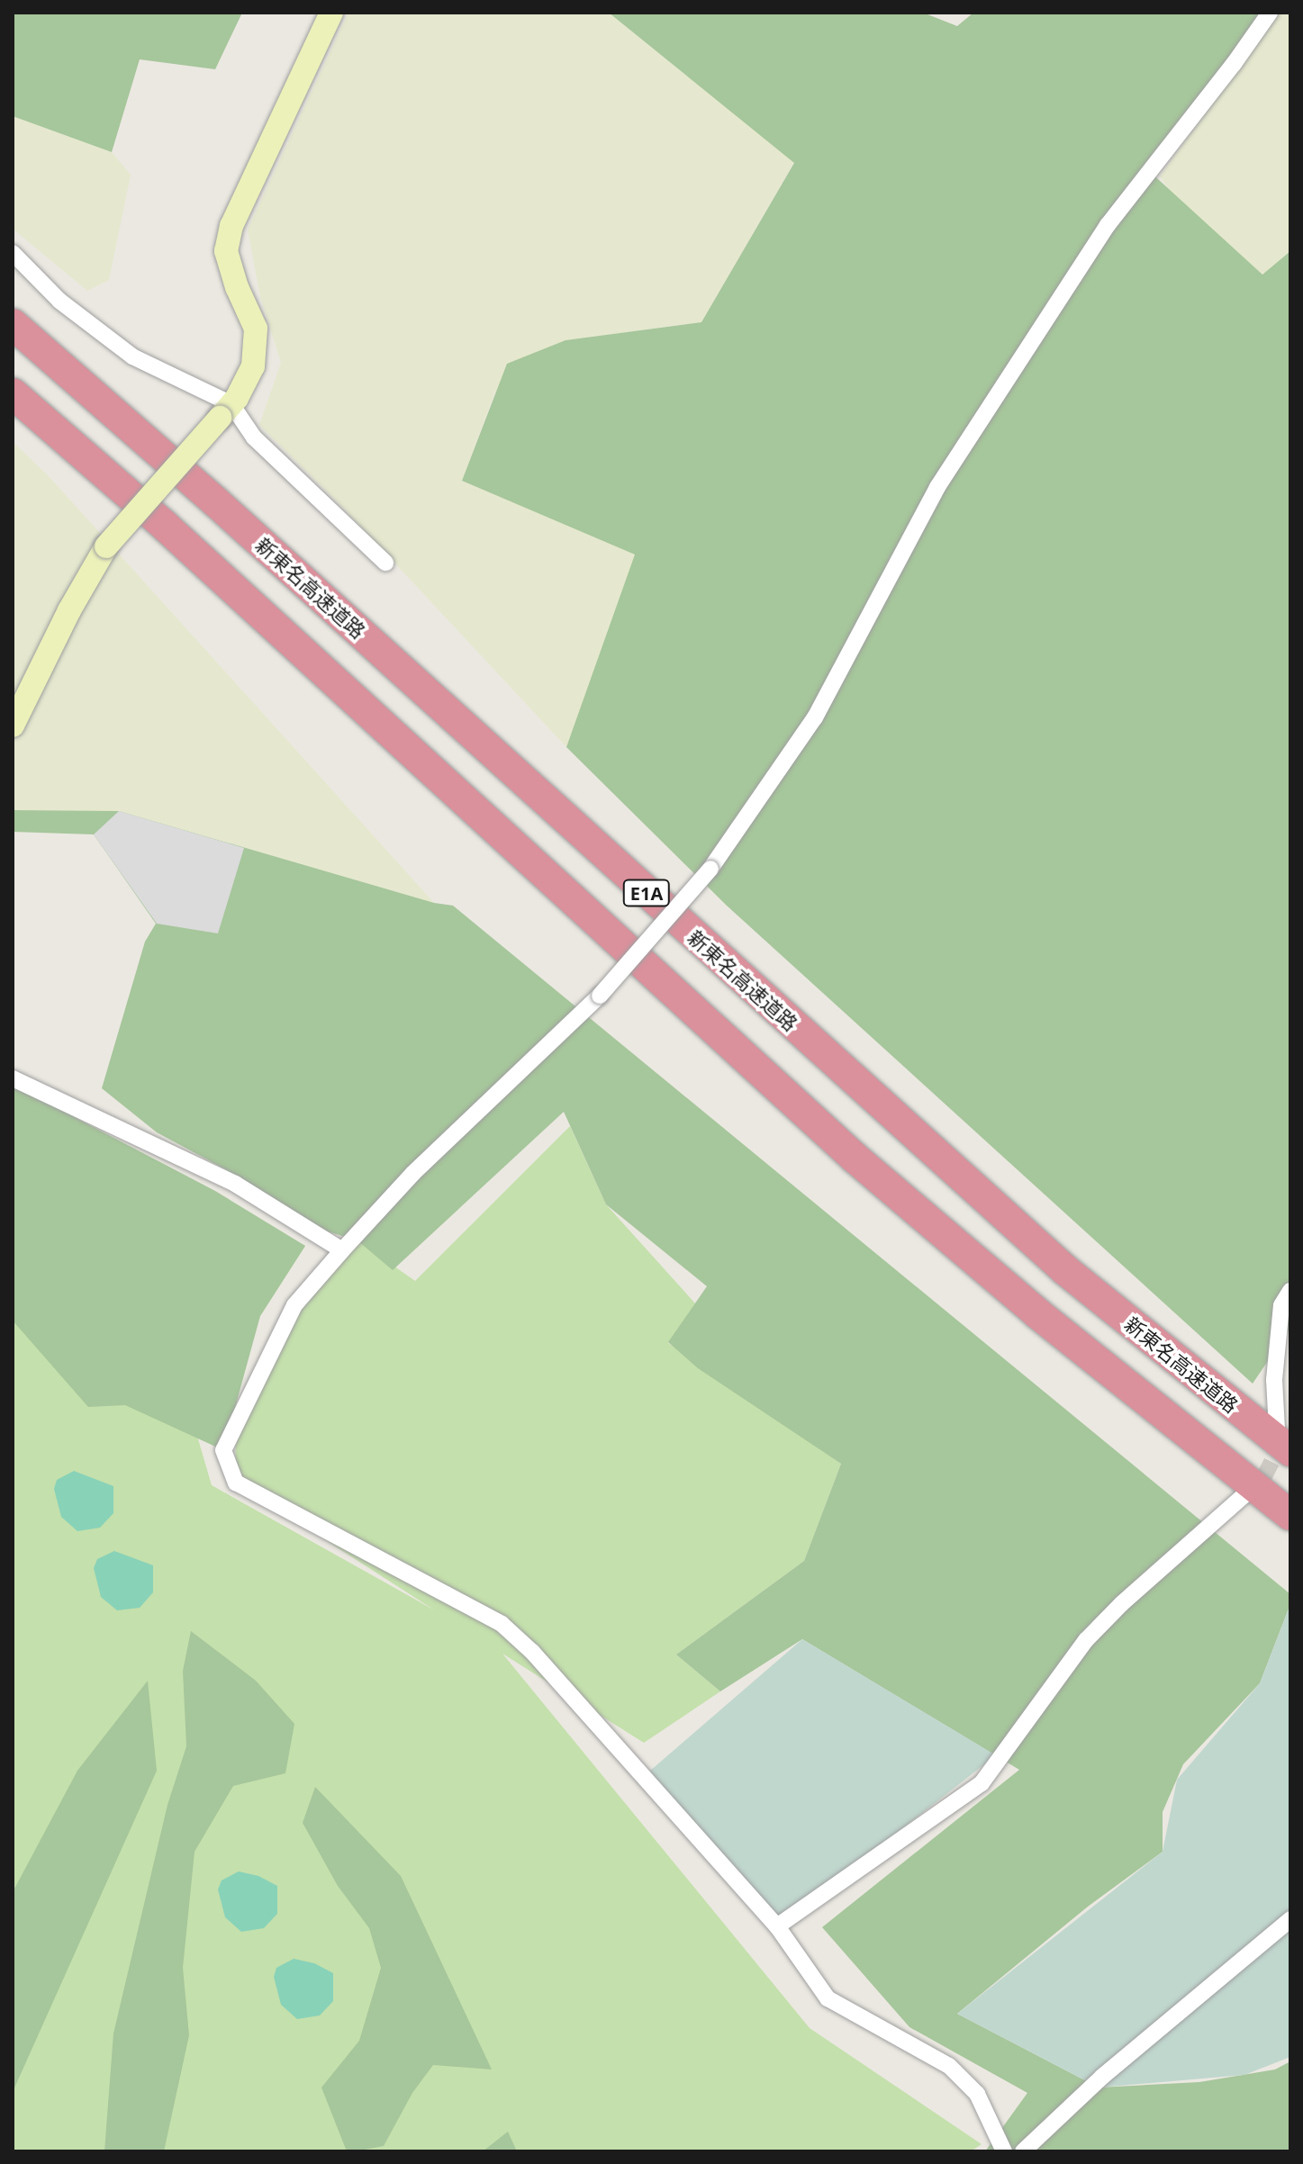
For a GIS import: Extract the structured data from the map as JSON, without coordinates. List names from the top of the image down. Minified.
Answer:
{"streets":{"highway":["新東名高速道路","E1A"]}}
